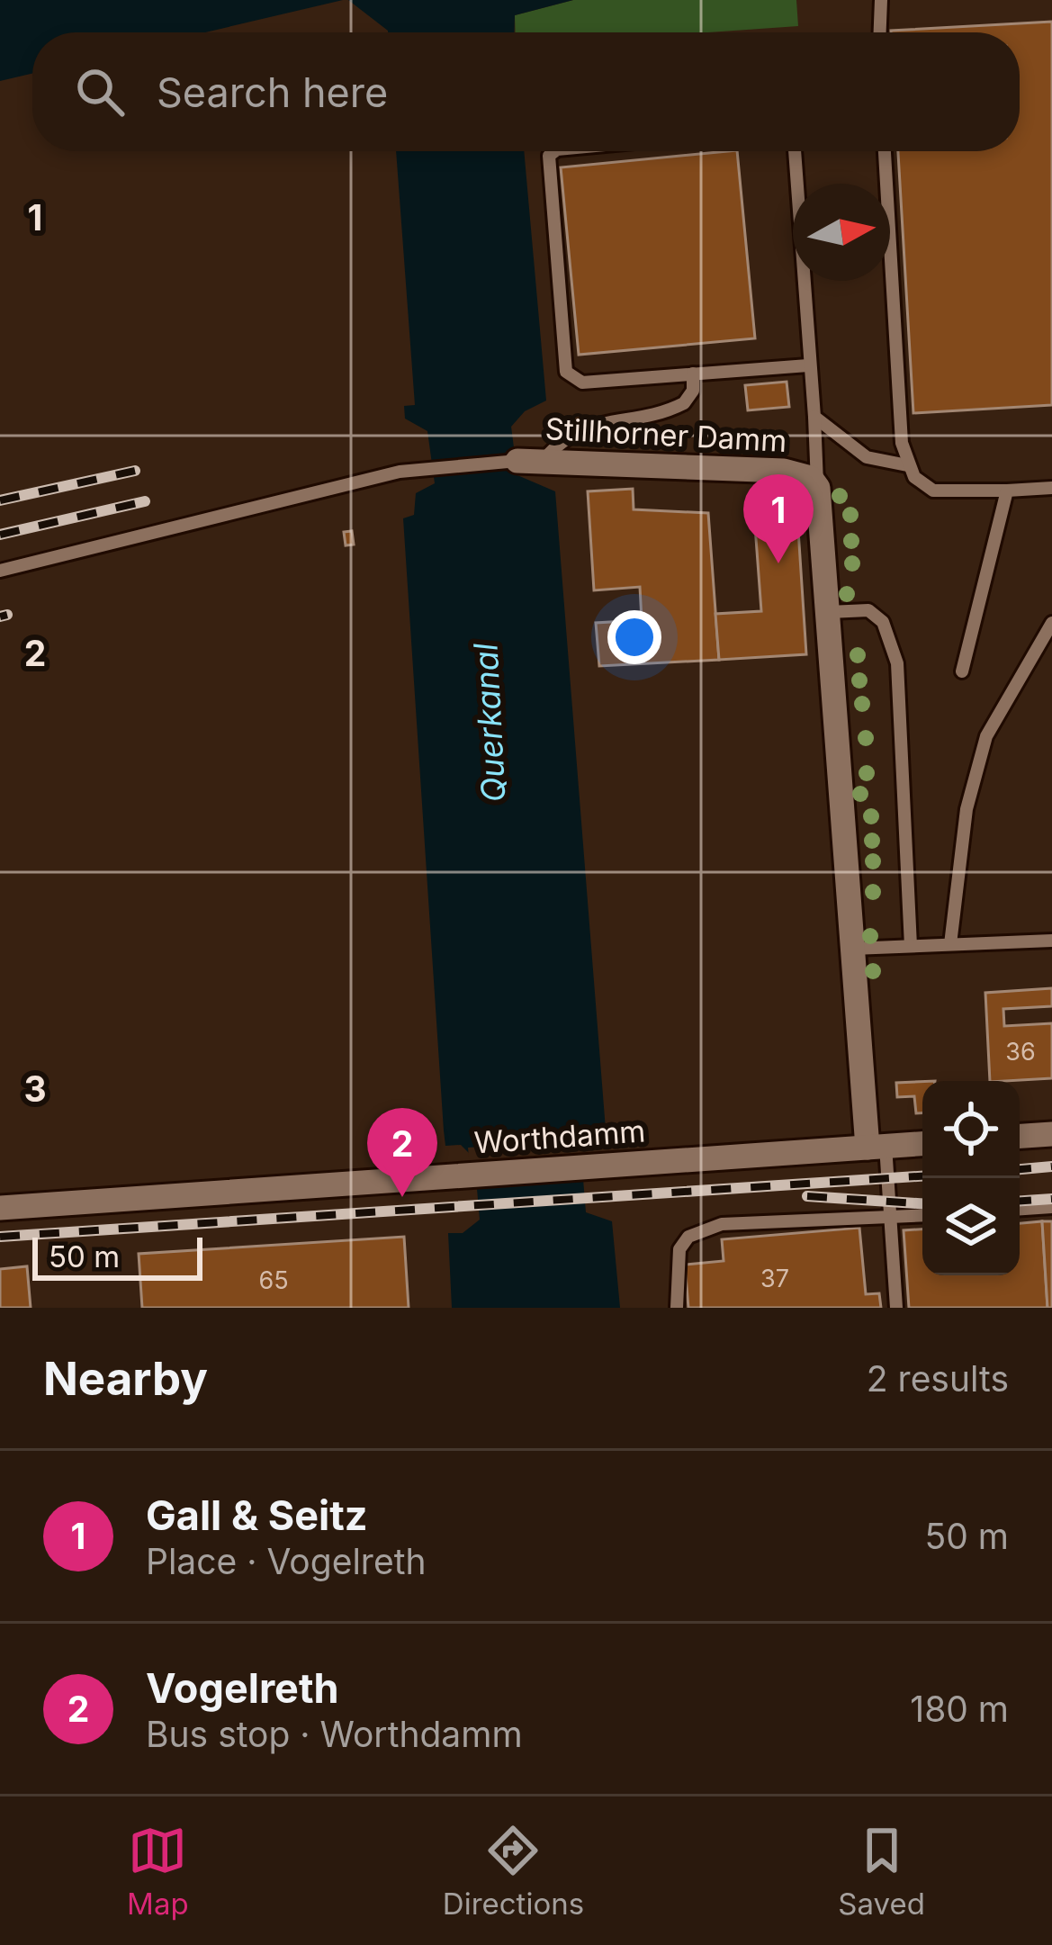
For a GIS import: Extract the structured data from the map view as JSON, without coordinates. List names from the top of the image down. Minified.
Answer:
{"streets":{"street":["Stillhorner Damm","Worthdamm"]},"water":["Querkanal"],"house_numbers":["36","37","65"],"scale_bar":"50 m","north":"right","page":{"search":"Search here","pins":["1","2"],"scale":"50 m","heading":["Nearby","2 results"],"list":[{"mark":"1","name":"Gall & Seitz","note":"Place · Vogelreth","value":"50 m"},{"mark":"2","name":"Vogelreth","note":"Bus stop · Worthdamm","value":"180 m"}],"nav":["Map","Directions","Saved"]},"grid":{"rows":["1","2","3"]}}
